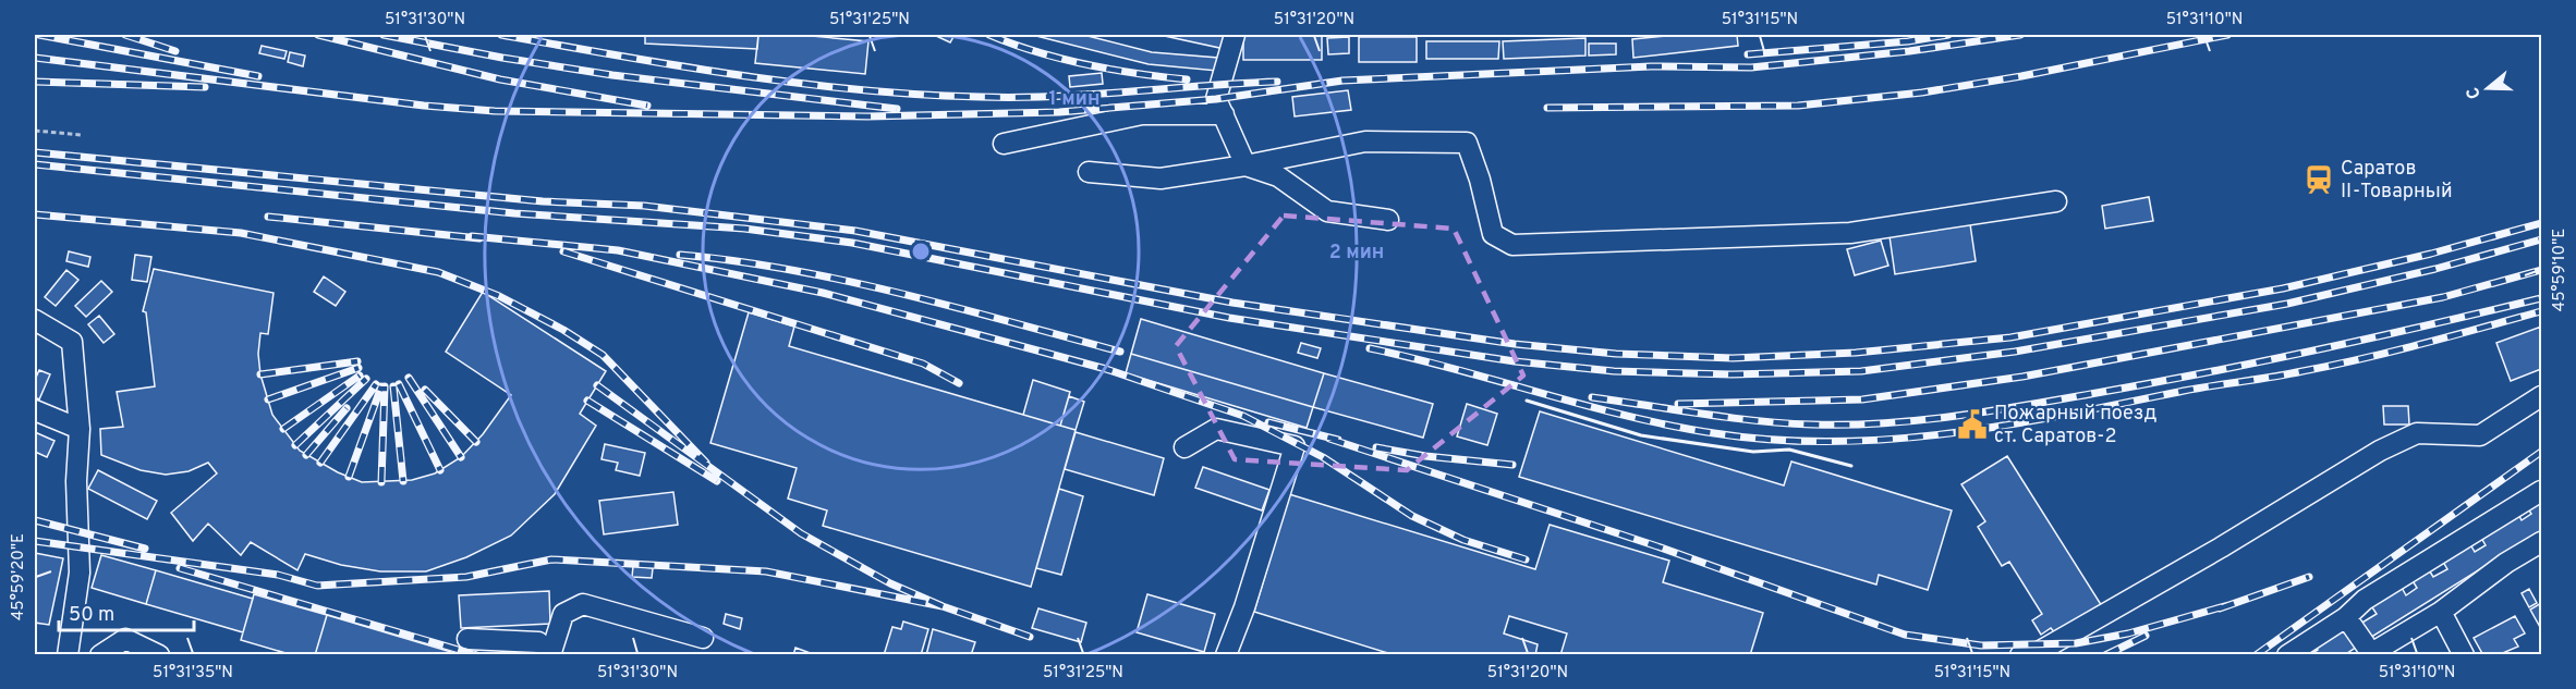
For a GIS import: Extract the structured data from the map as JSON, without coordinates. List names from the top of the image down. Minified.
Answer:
{"places":{"station":["Саратов II-Товарный"],"public building":["Пожарный поезд ст. Саратов-2"]},"scale_bar":"50 m","north":"left","coordinates":["51°31'30\"N","51°31'25\"N","51°31'20\"N","51°31'15\"N","51°31'10\"N","45°59'10\"E","45°59'20\"E","51°31'35\"N"],"rings":["1 мин","2 мин"]}
